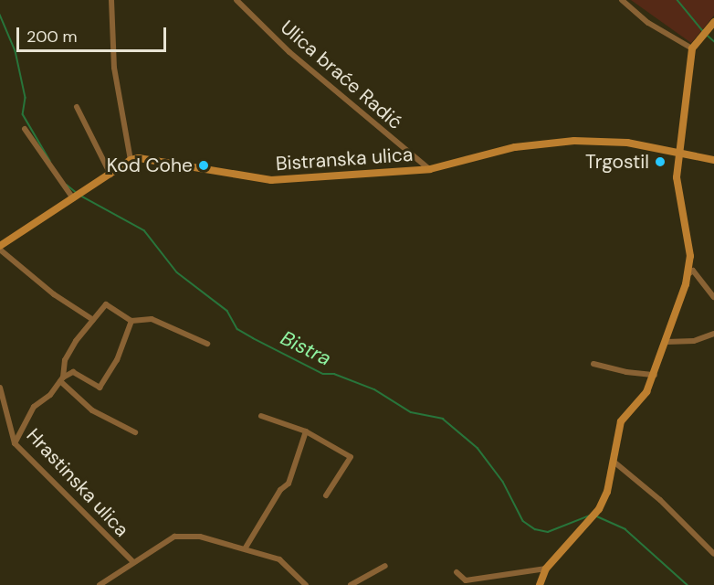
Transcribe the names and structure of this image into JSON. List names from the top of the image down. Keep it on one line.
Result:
{"streets":{"main road":["Bistranska ulica"],"street":["Ulica braće Radić","Hrastinska ulica"]},"crossings":[["Ulica braće Radić","Bistranska ulica"]],"water":["Bistra"],"places":["Trgostil","Kod Cohe"],"scale_bar":"200 m"}
